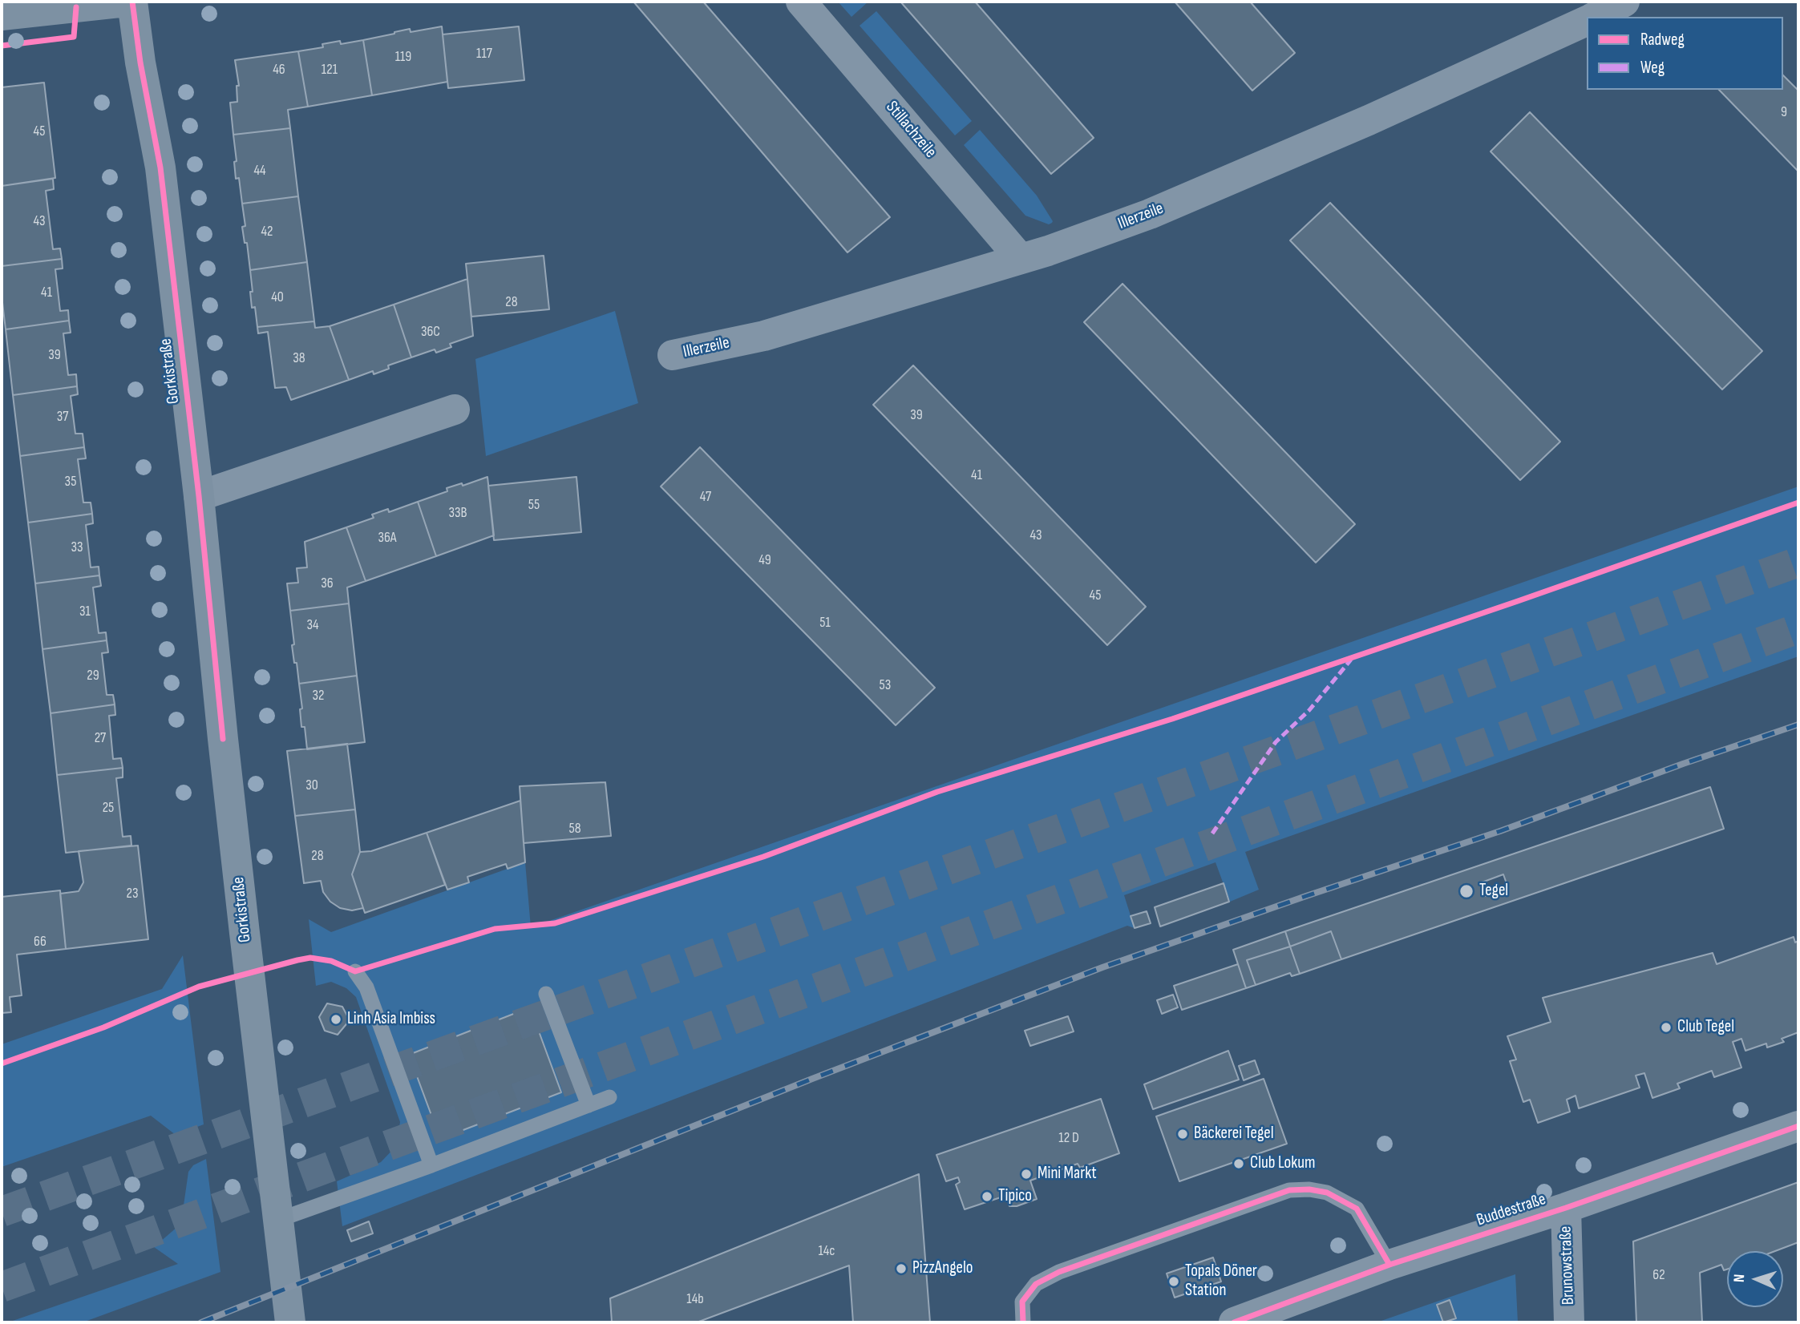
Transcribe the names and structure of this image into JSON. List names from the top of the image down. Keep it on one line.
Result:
{"streets":{"main road":["Gorkistraße"],"street":["Stillachzeile","Illerzeile","Buddestraße","Brunowstraße"]},"crossings":[["Stillachzeile","Illerzeile"],["Buddestraße","Brunowstraße"]],"places":["Tegel","Linh Asia Imbiss","Club Tegel","Bäckerei Tegel","Club Lokum","Mini Markt","Tipico","PizzAngelo","Topals Döner Station"],"house_numbers":["117","119","46","121","9","45","44","43","42","41","40","28","36C","39","38","39","37","41","35","47","55","33B","43","36A","33","49","36","45","31","51","34","29","53","32","27","30","25","58","28","23","66","12 D","14c","62","14b"],"legend":["Radweg","Weg"],"north":"left"}
